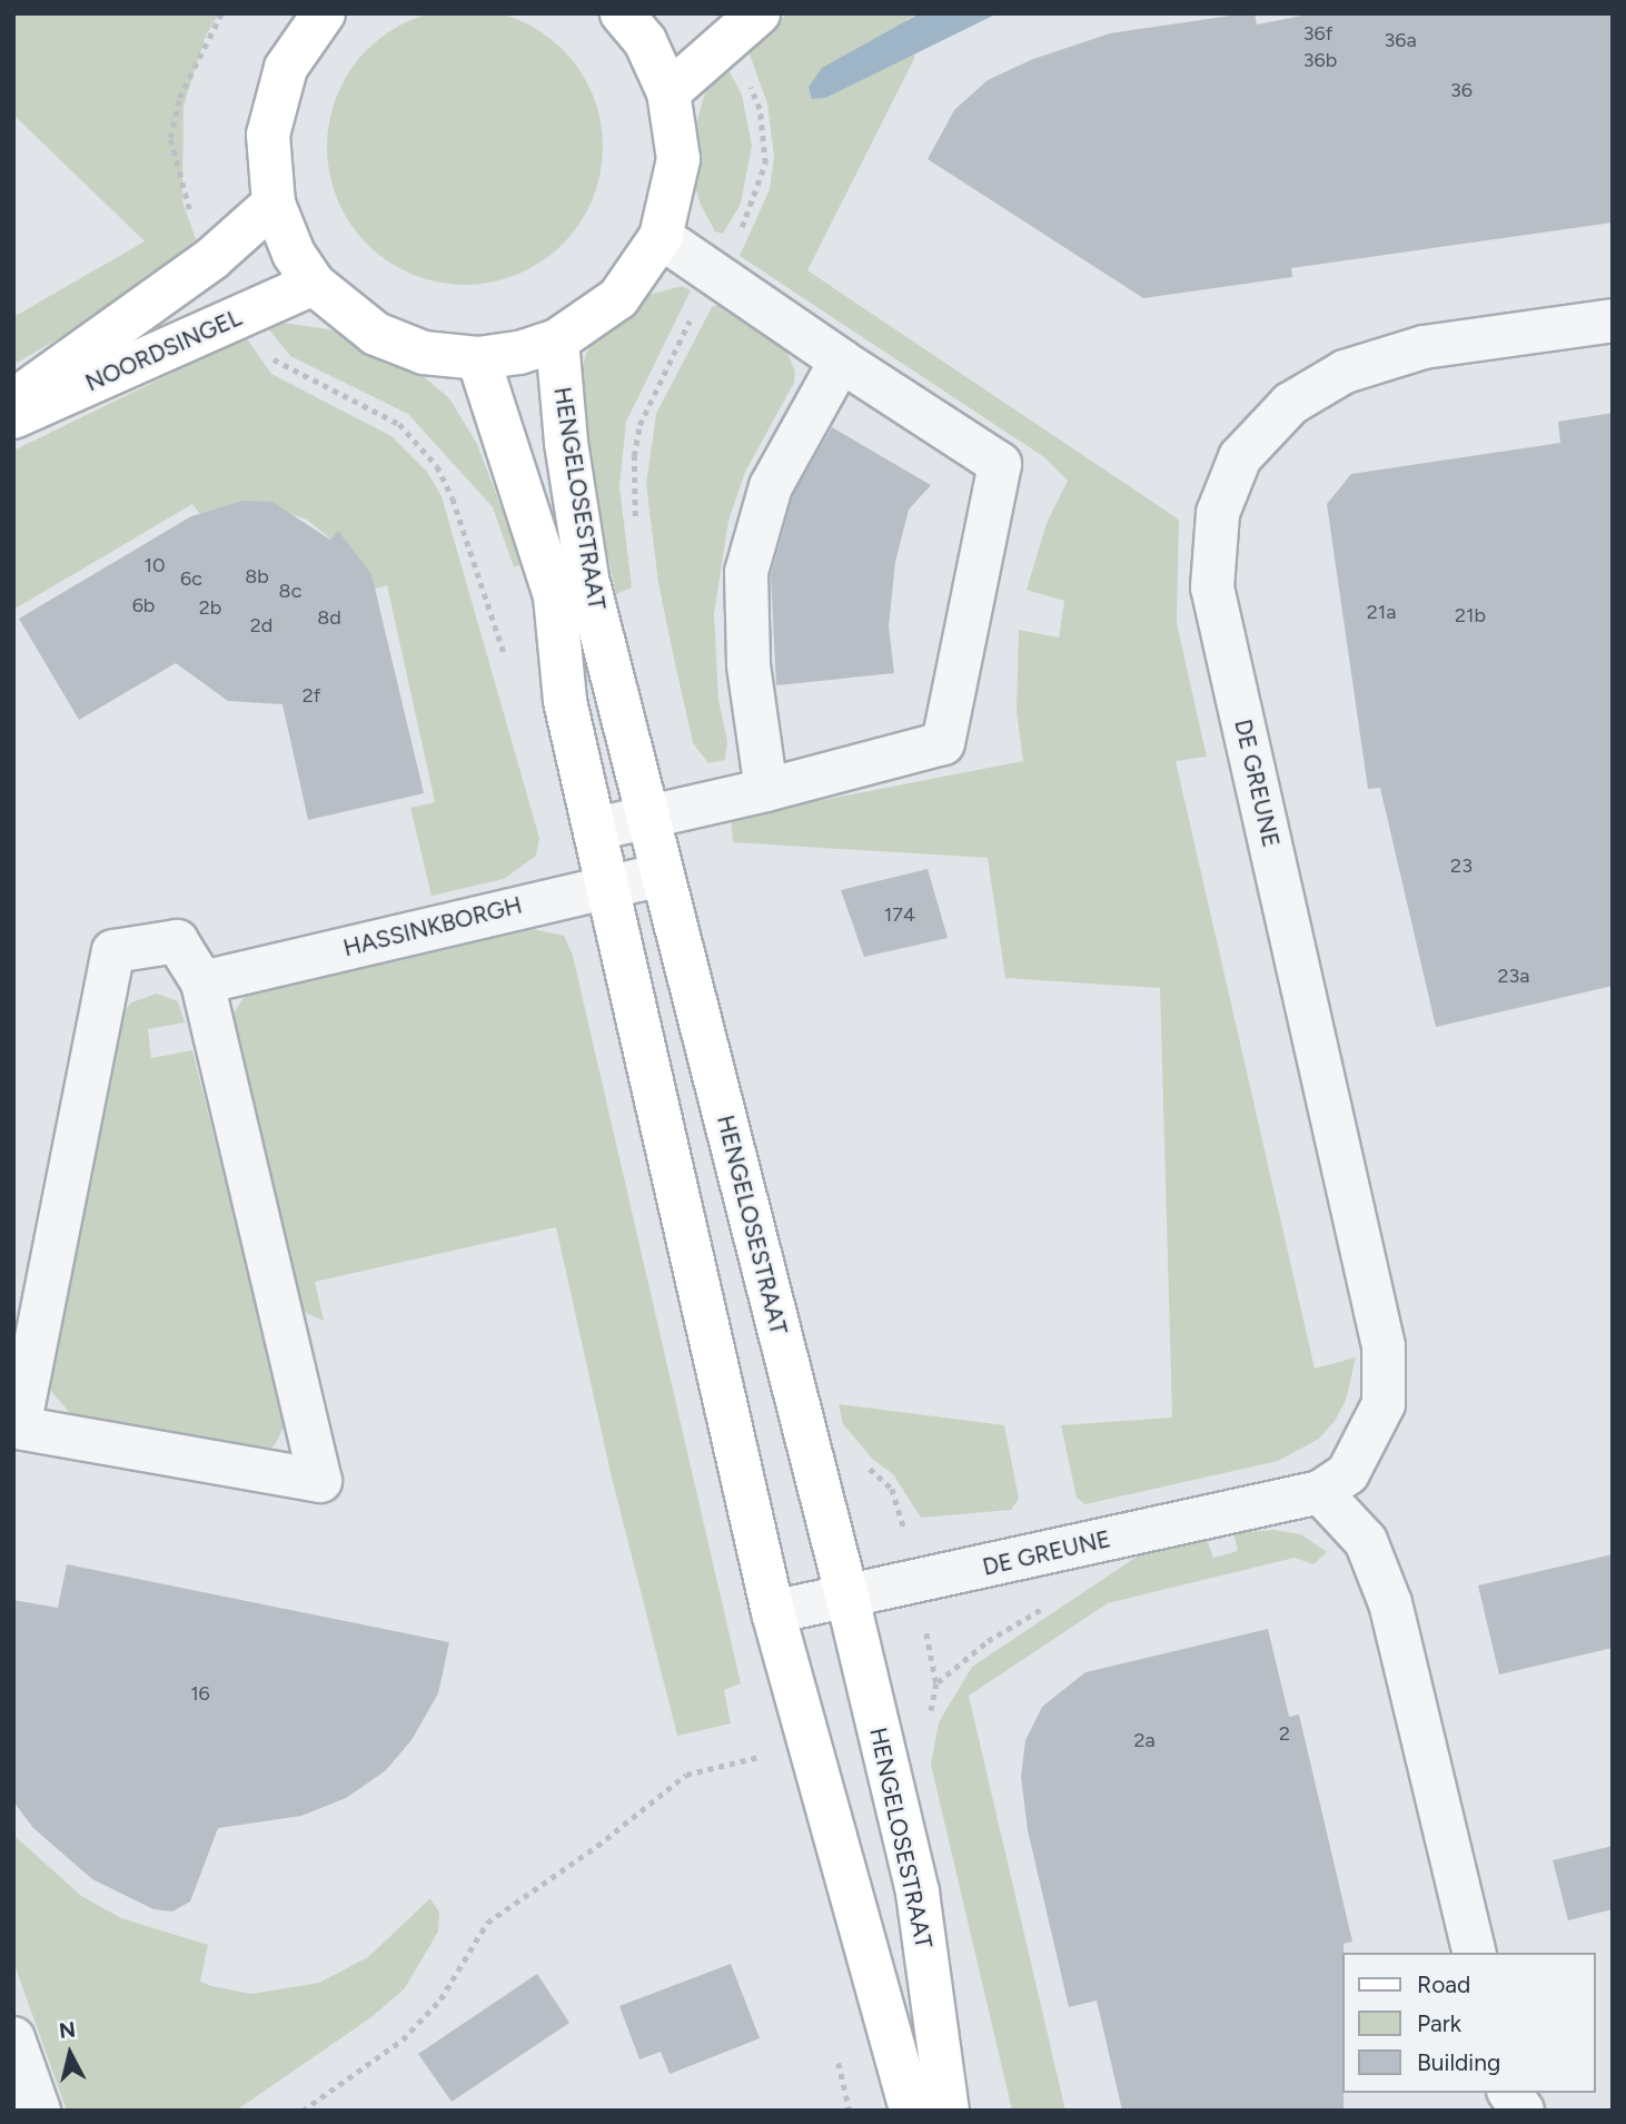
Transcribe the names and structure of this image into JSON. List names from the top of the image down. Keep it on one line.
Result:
{"streets":{"main road":["NOORDSINGEL","HENGELOSESTRAAT"],"street":["DE GREUNE","HASSINKBORGH"]},"crossings":[["HENGELOSESTRAAT","DE GREUNE"],["HENGELOSESTRAAT","HASSINKBORGH"]],"house_numbers":["36f","36a","36b","36","10","8b","6c","8c","6b","2b","21a","21b","8d","2d","2f","23","174","23a","16","2","2a"],"legend":["Road","Park","Building"],"north":"top"}
